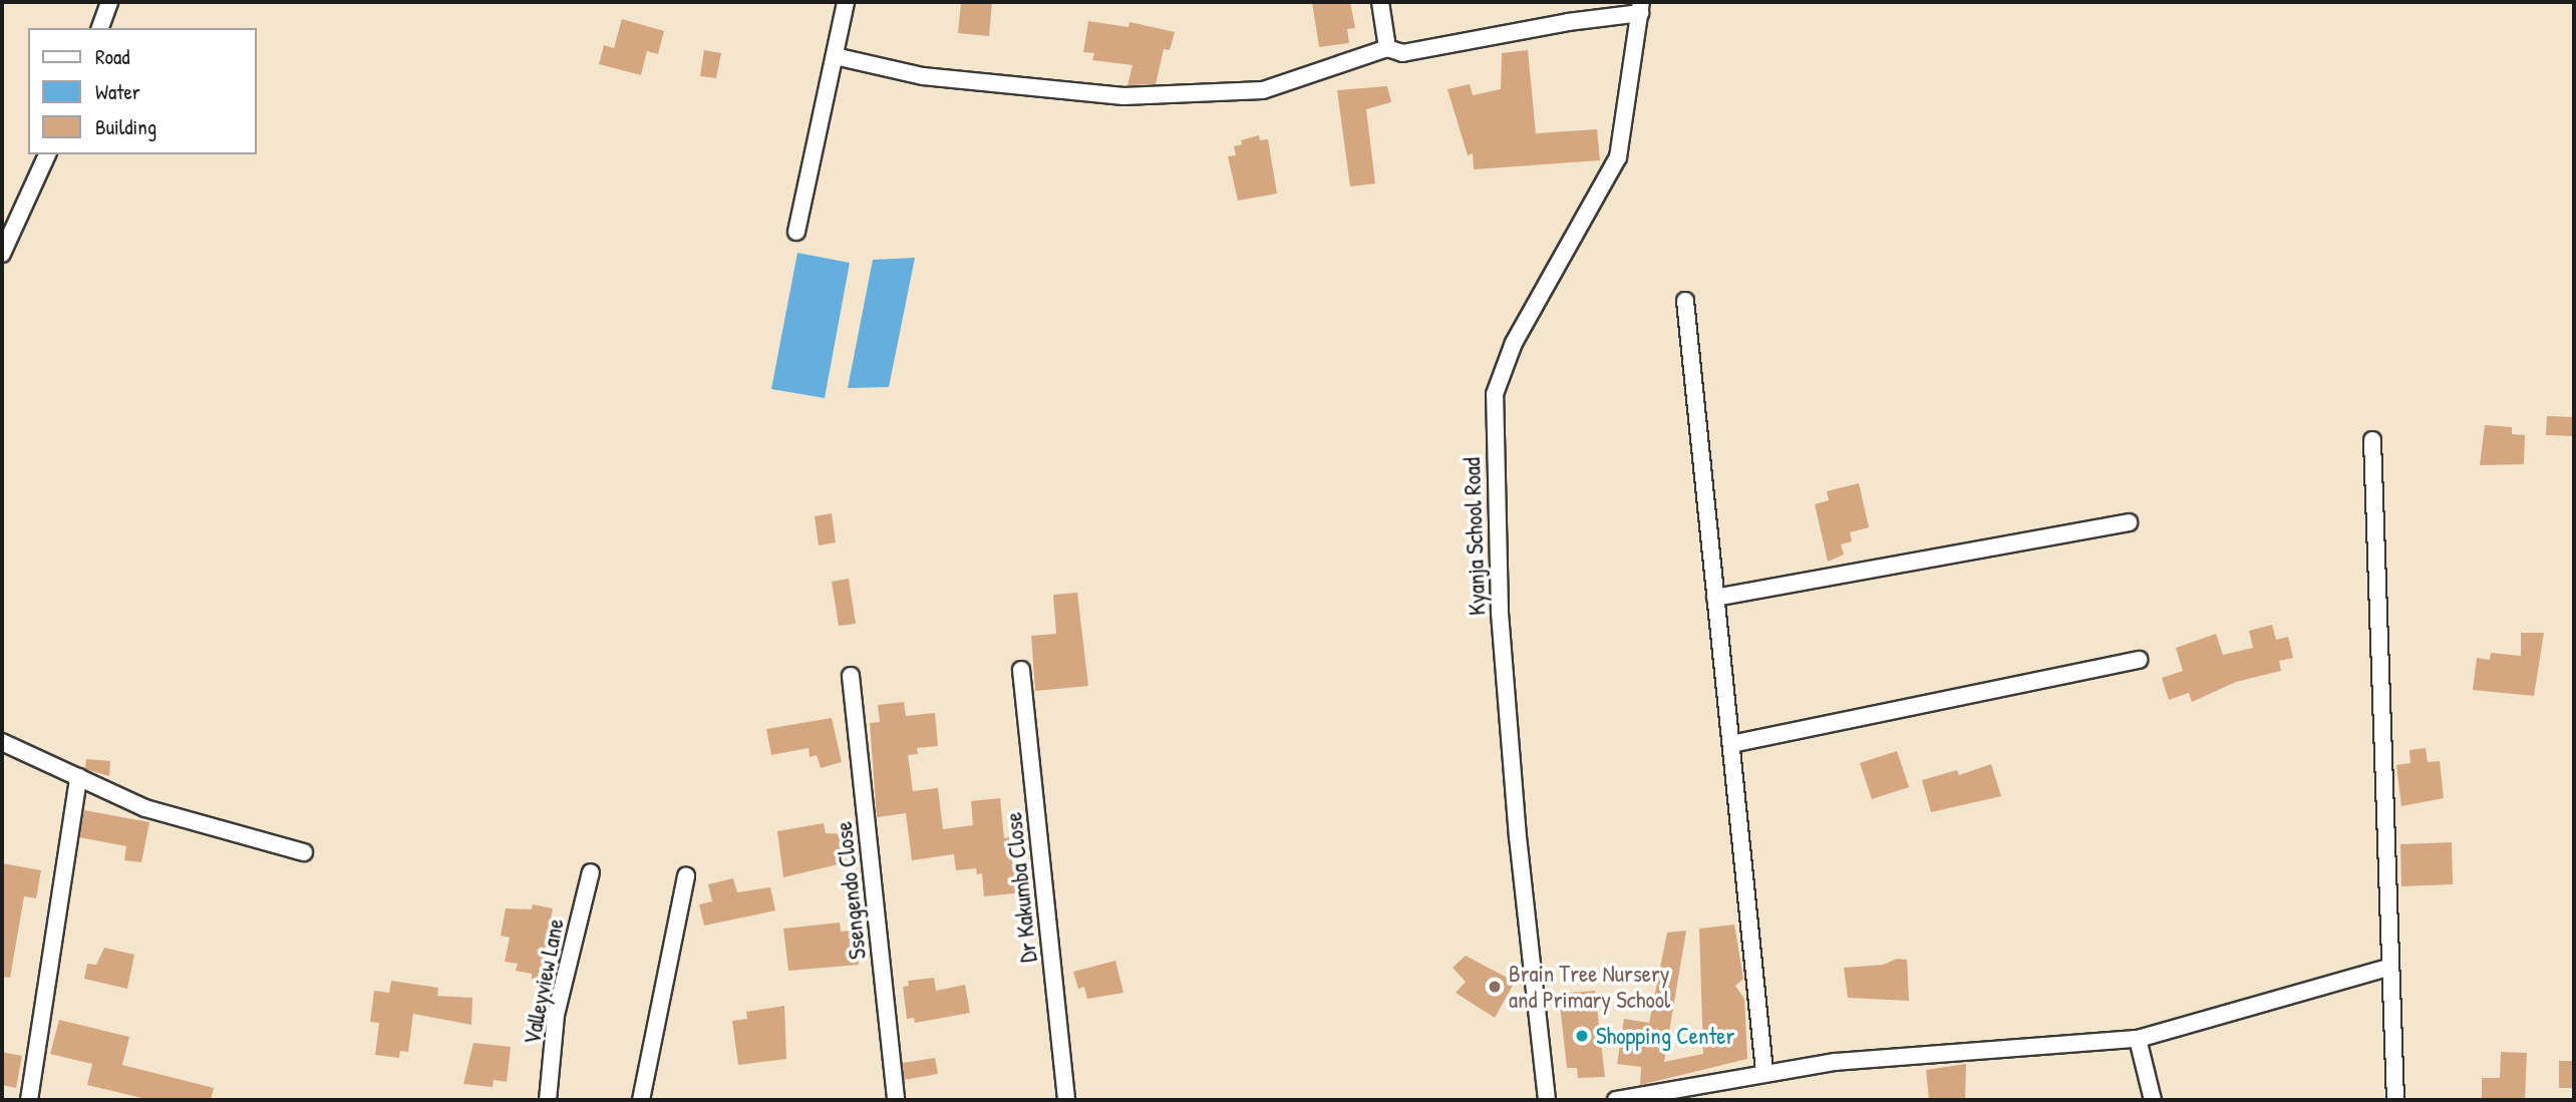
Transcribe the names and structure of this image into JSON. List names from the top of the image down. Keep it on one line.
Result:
{"streets":{"street":["Kyanja School Road","Dr Kakumba Close","Ssengendo Close","Valleyview Lane"]},"places":["Brain Tree Nursery and Primary School","Shopping Center"],"legend":["Road","Water","Building"]}
